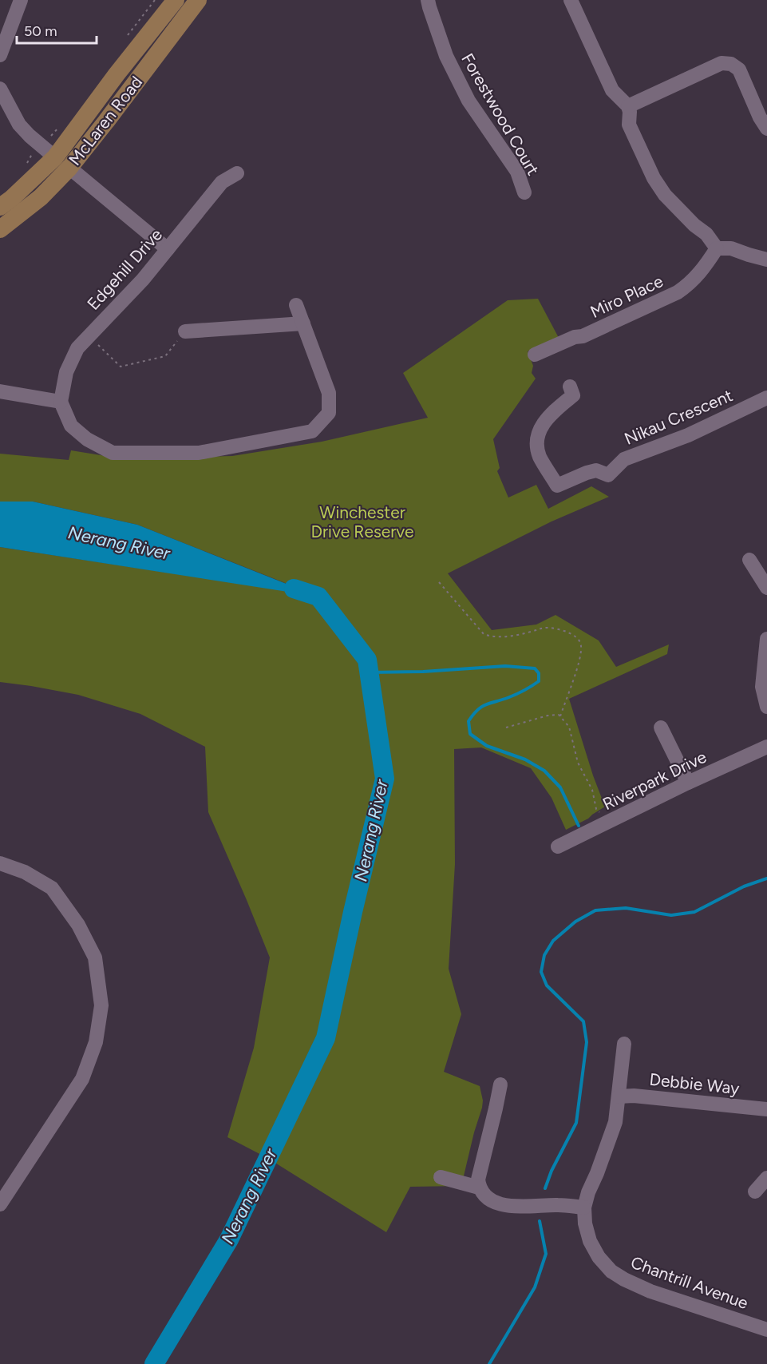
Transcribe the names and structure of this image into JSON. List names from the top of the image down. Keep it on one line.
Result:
{"streets":{"main road":["McLaren Road"],"street":["Forestwood Court","Edgehill Drive","Miro Place","Nikau Crescent","Riverpark Drive","Debbie Way","Chantrill Avenue"]},"crossings":[["Debbie Way","Chantrill Avenue"]],"water":["Nerang River"],"parks":["Winchester Drive Reserve"],"scale_bar":"50 m"}
